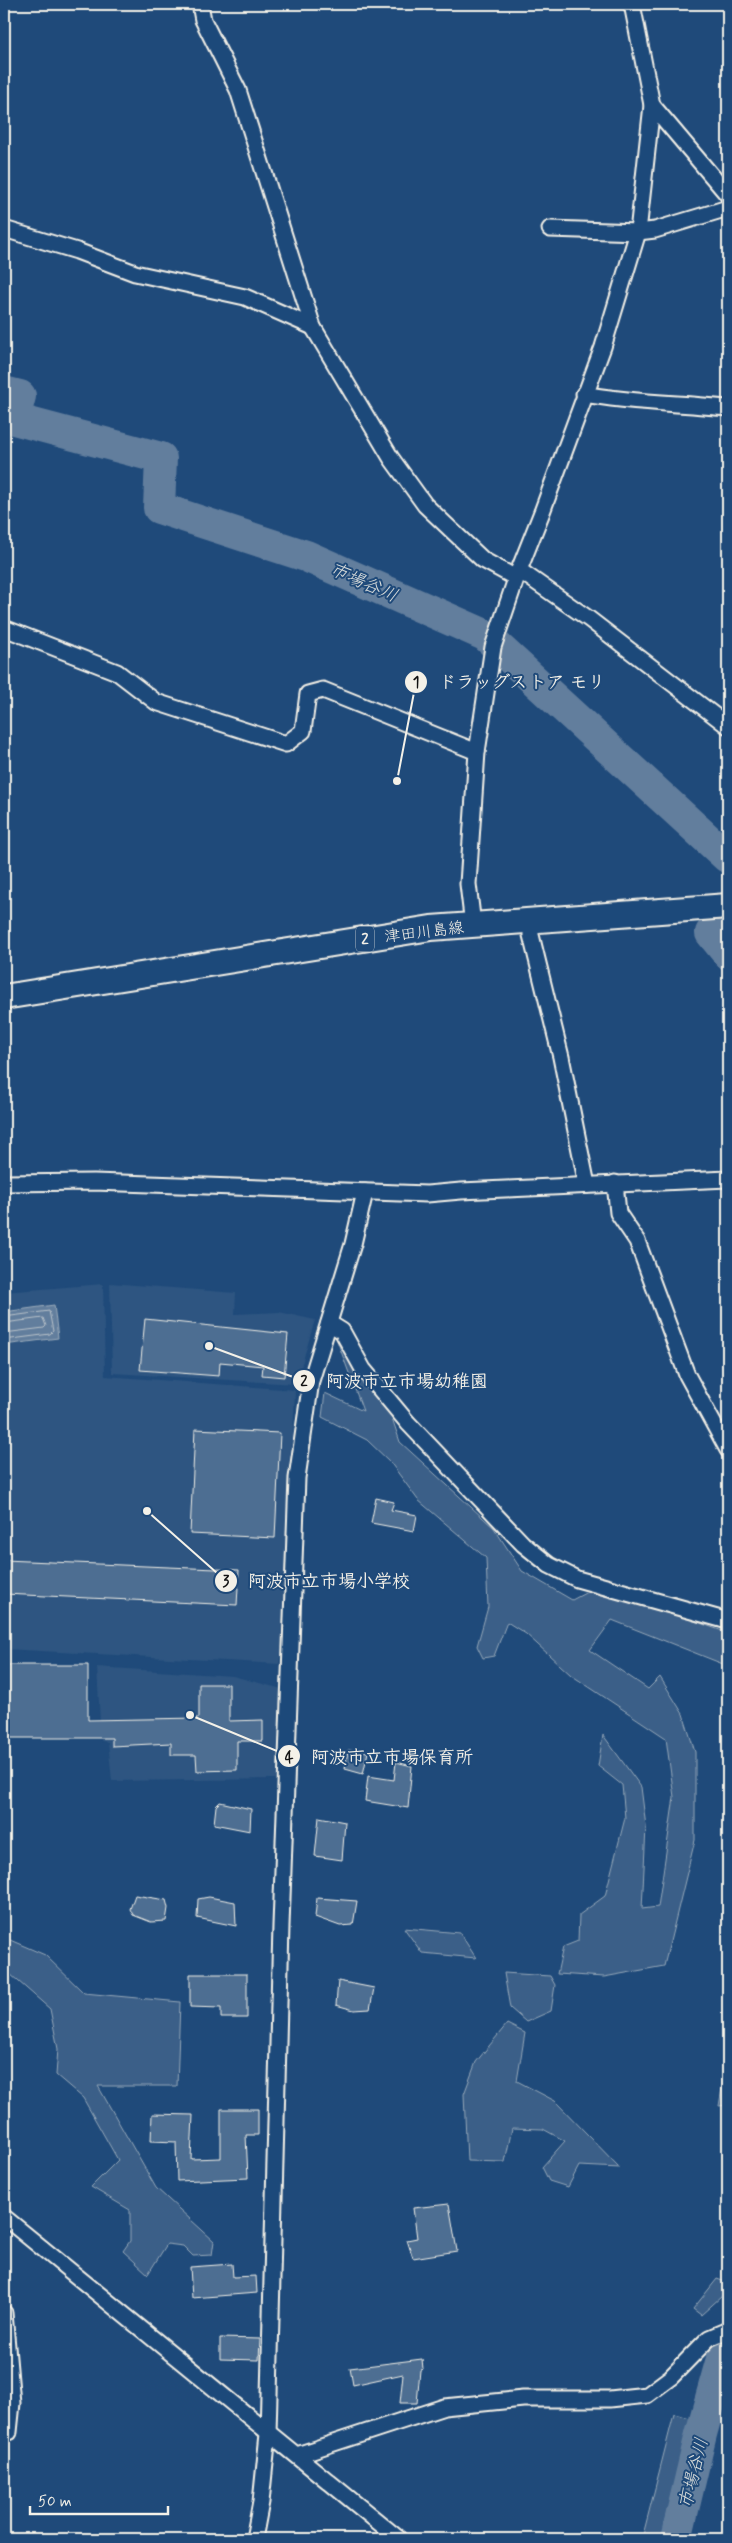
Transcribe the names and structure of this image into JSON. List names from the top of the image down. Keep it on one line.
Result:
{"streets":{"main road":["津田川島線","2"]},"water":["市場谷川"],"places":["ドラッグストア モリ","阿波市立市場幼稚園","阿波市立市場小学校","阿波市立市場保育所"],"scale_bar":"50 m"}
